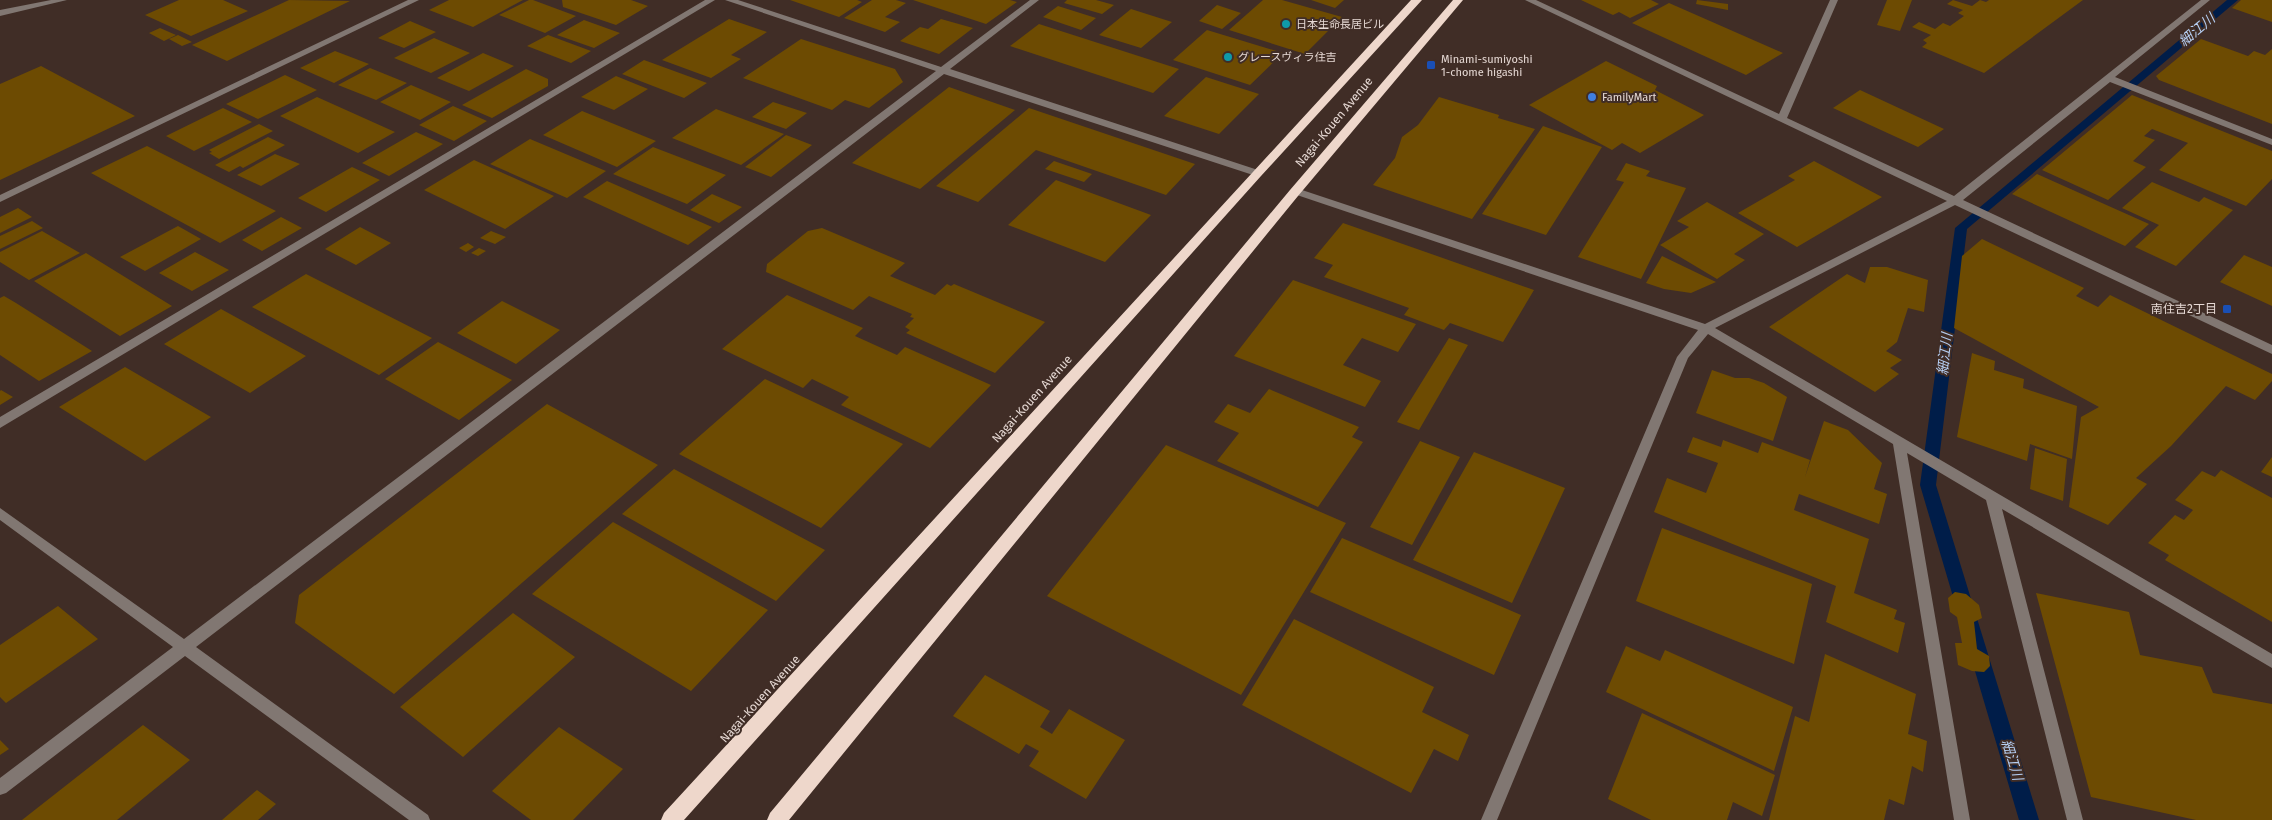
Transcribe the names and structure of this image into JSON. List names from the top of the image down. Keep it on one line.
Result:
{"streets":{"highway":["Nagai-Kouen Avenue"]},"water":["細江川"],"places":{"other":["日本生命長居ビル","グレースヴィラ住吉","FamilyMart"],"transit":["Minami-sumiyoshi 1-chome higashi","南住吉2丁目"]}}
